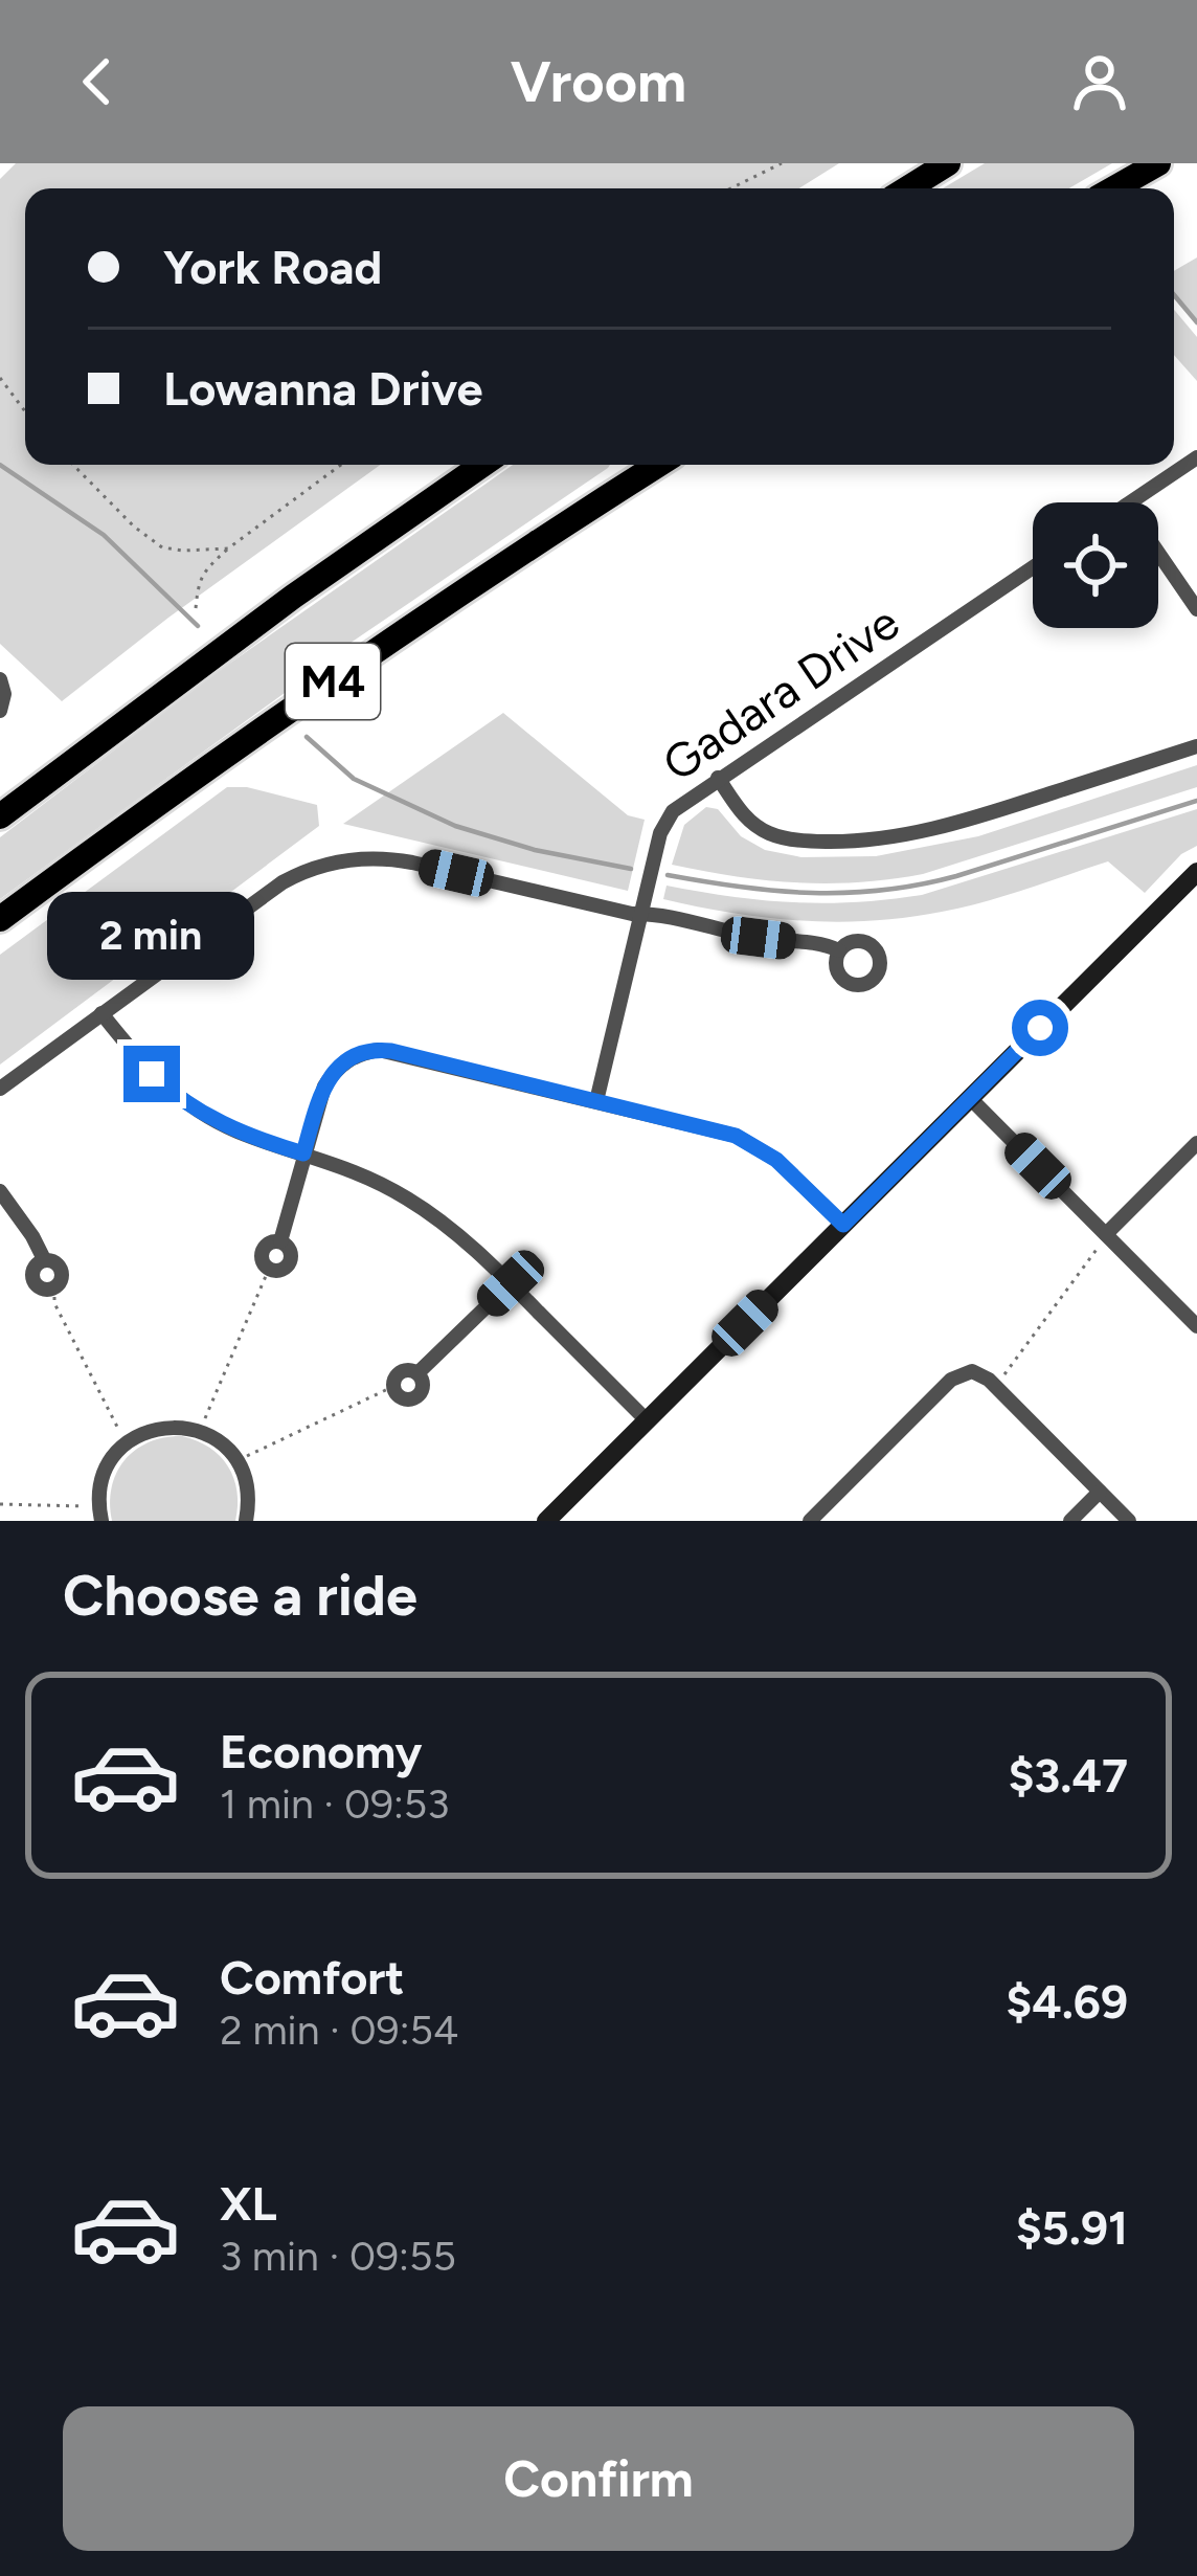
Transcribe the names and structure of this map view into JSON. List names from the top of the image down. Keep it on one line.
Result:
{"streets":{"highway":["M4"],"street":["Gadara Drive"]},"page":{"header":"Vroom","banner":["York Road","Lowanna Drive"],"bubble":"2 min","heading":"Choose a ride","list":[{"name":"Economy","note":"1 min · 09:53","value":"$3.47"},{"name":"Comfort","note":"2 min · 09:54","value":"$4.69"},{"name":"XL","note":"3 min · 09:55","value":"$5.91"}],"buttons":"Confirm"}}
